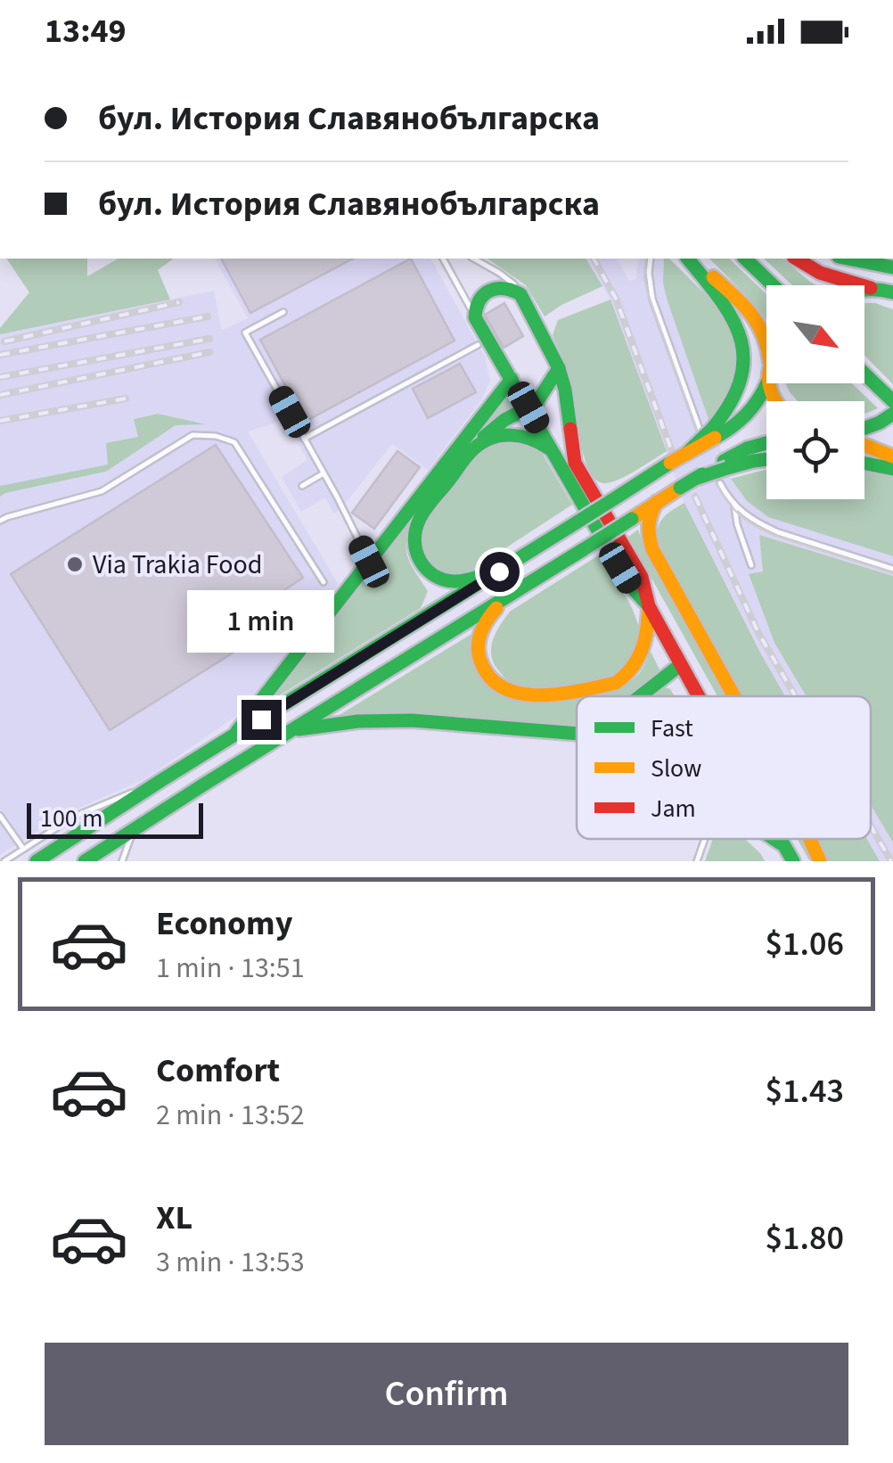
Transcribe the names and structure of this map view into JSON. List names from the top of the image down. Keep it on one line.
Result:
{"places":["Via Trakia Food"],"legend":["Fast","Slow","Jam"],"scale_bar":"100 m","north":"bottom right","page":{"status":"13:49","banner":["бул. История Славянобългарска","бул. История Славянобългарска"],"bubble":"1 min","scale":"100 m","list":[{"name":"Economy","note":"1 min · 13:51","value":"$1.06"},{"name":"Comfort","note":"2 min · 13:52","value":"$1.43"},{"name":"XL","note":"3 min · 13:53","value":"$1.80"}],"buttons":"Confirm"}}
